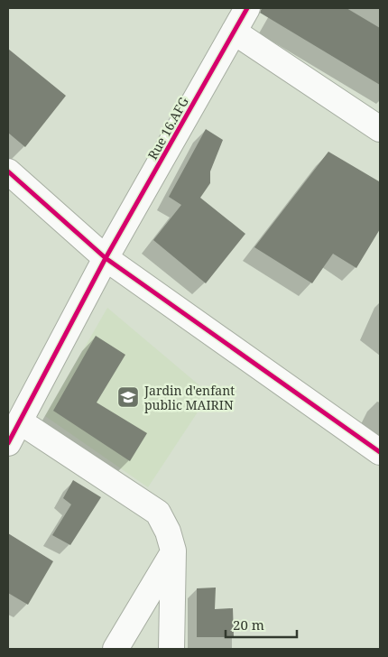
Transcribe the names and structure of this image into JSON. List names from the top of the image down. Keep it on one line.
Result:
{"streets":{"street":["Rue 16.AFG"]},"places":{"school or university":["Jardin d'enfant public MAIRIN"]},"scale_bar":"20 m"}
